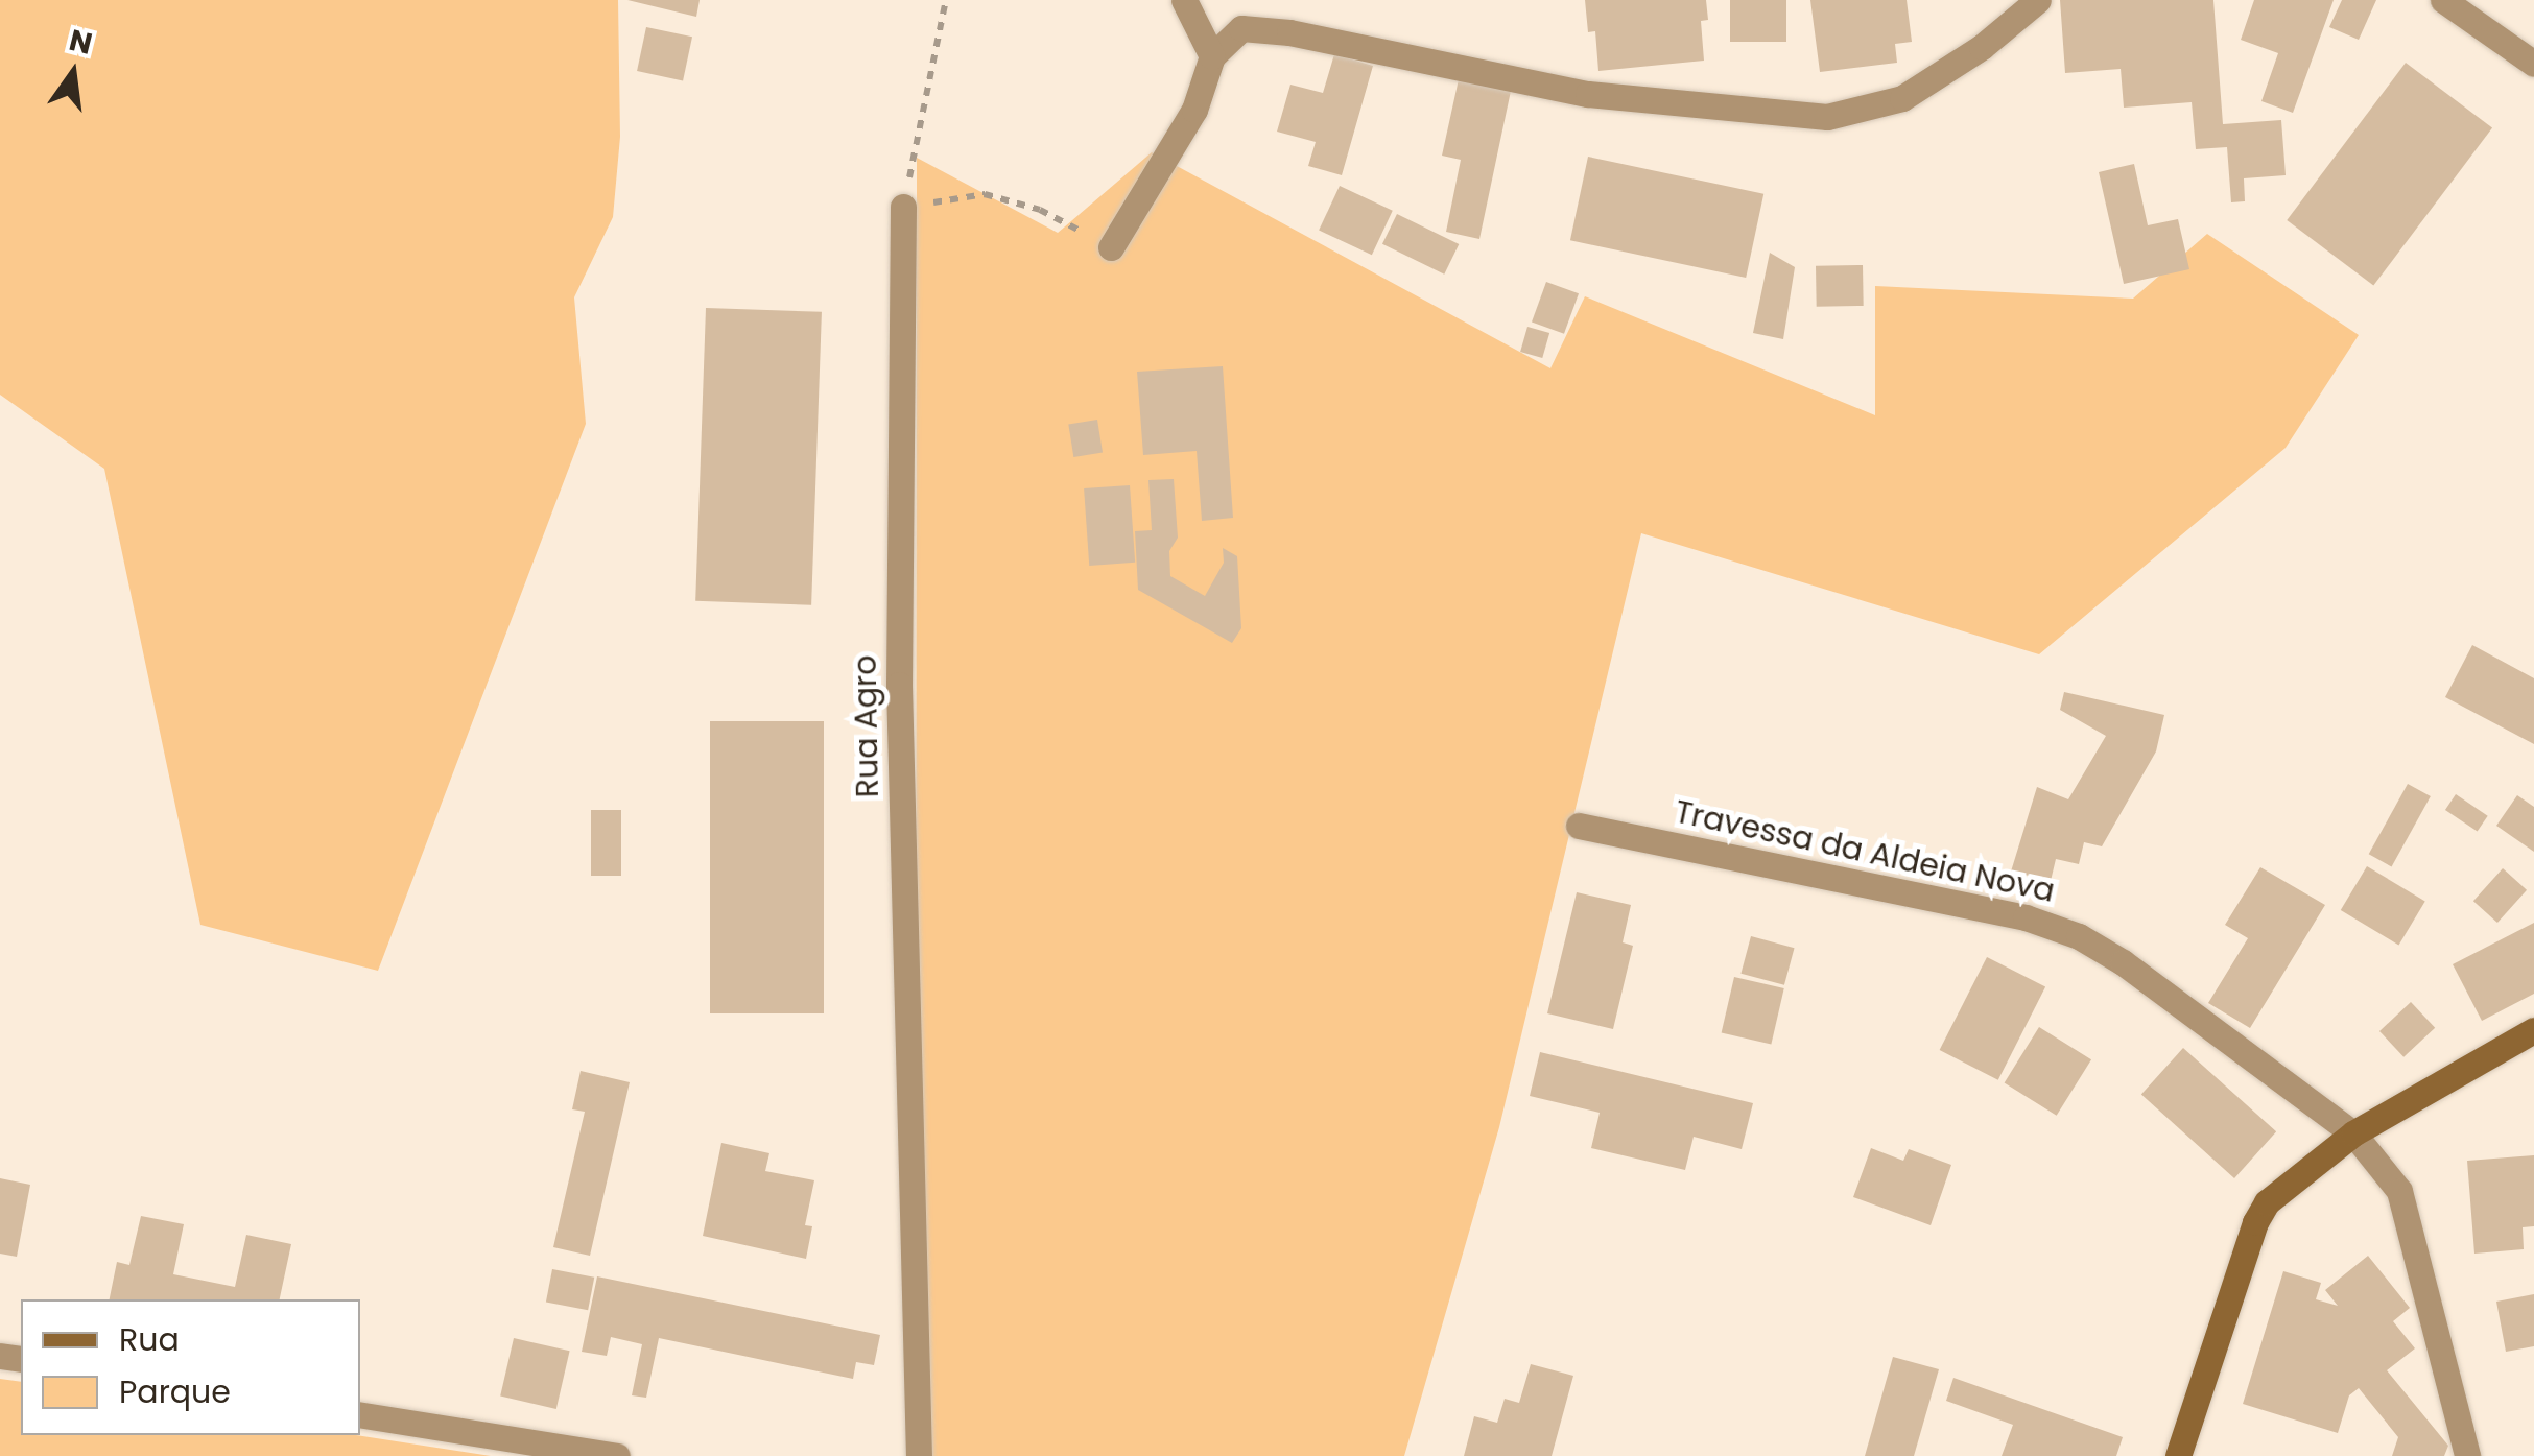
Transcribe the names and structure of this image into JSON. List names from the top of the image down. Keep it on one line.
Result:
{"streets":{"street":["Rua Agro","Travessa da Aldeia Nova"]},"legend":["Rua","Parque"],"north":"top"}
